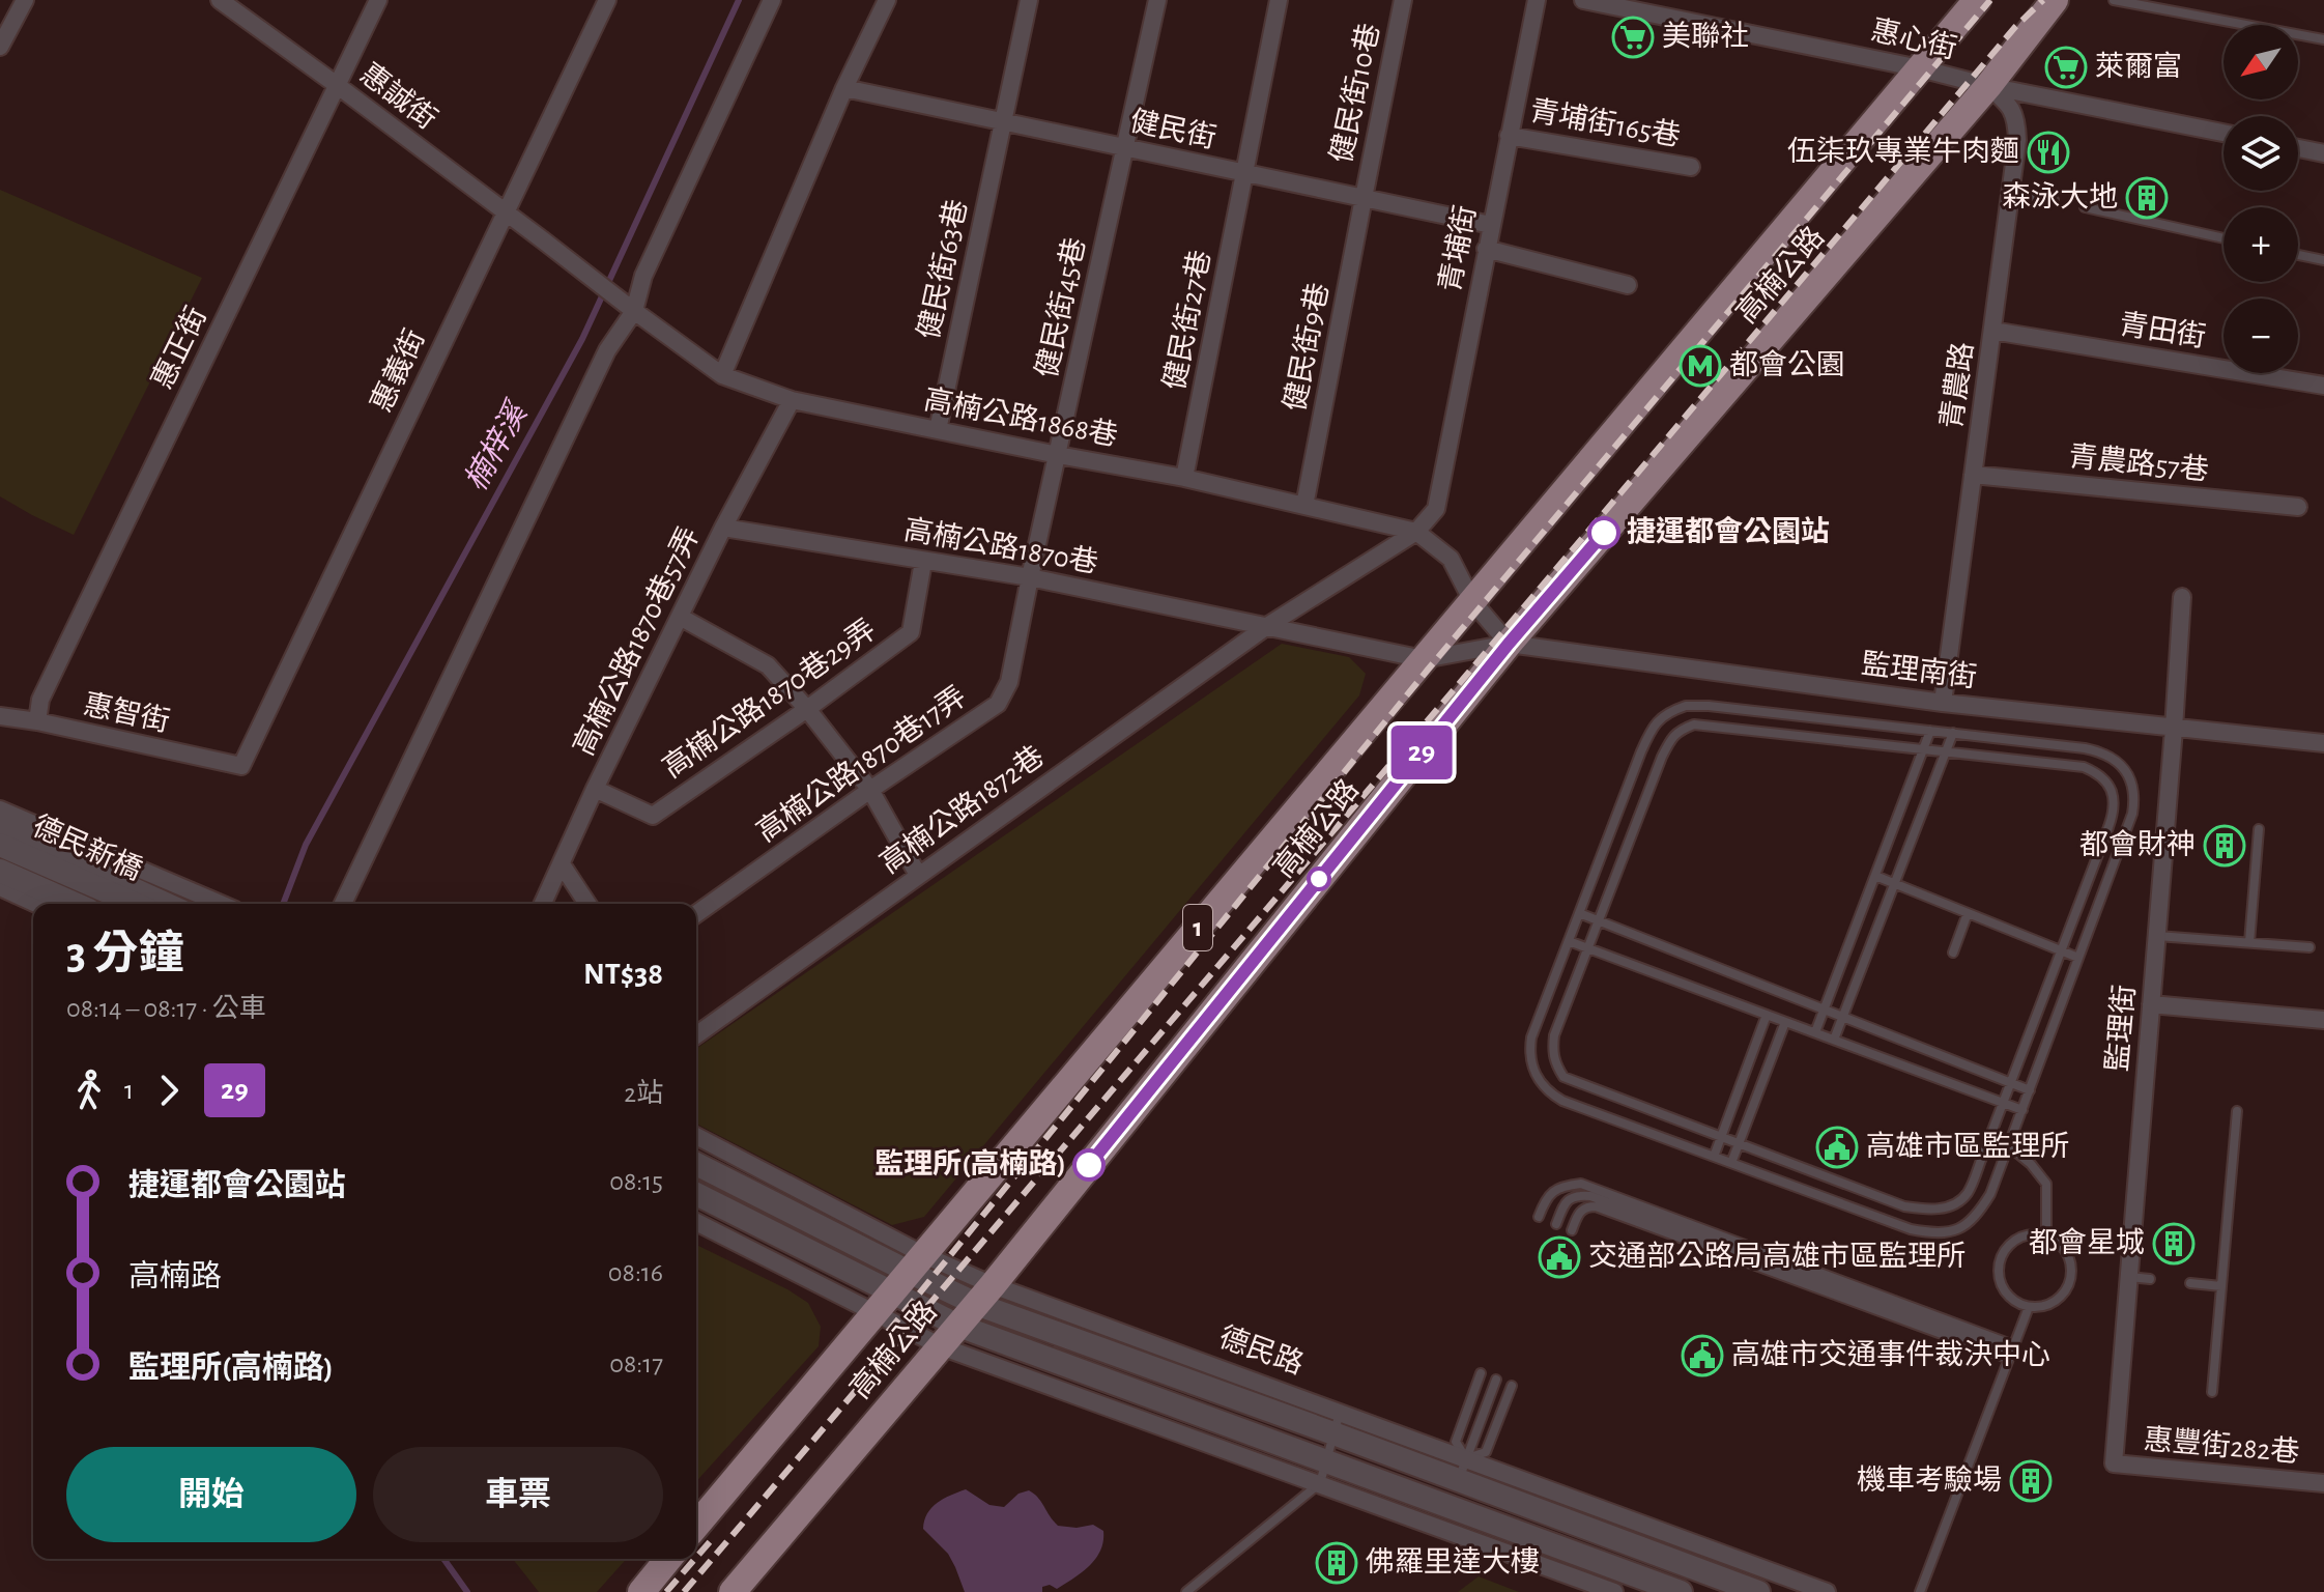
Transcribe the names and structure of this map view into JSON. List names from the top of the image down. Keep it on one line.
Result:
{"streets":{"main road":["高楠公路","1"],"street":["惠心街","健民街10巷","惠誠街","青埔街165巷","健民街","青埔街","健民街63巷","健民街45巷","健民街27巷","青田街","健民街9巷","惠正街","惠義街","青農路","高楠公路1868巷","青農路57巷","高楠公路1870巷","高楠公路1870巷57弄","監理南街","高楠公路1870巷29弄","惠智街","高楠公路1870巷17弄","高楠公路1872巷","德民新橋","監理街","德民路","惠豐街282巷"]},"crossings":[["惠心街","高楠公路"],["惠心街","青農路"],["健民街10巷","健民街"],["健民街10巷","健民街9巷"],["惠誠街","惠正街"],["惠誠街","惠義街"],["惠誠街","高楠公路1868巷"],["青埔街165巷","青埔街"],["健民街","青埔街"],["健民街","健民街63巷"],["健民街","健民街45巷"],["健民街","健民街27巷"],["健民街","健民街9巷"],["青埔街","高楠公路1872巷"],["健民街63巷","高楠公路1868巷"],["高楠公路","青農路"],["高楠公路","高楠公路1870巷"],["高楠公路","監理南街"],["高楠公路","德民路"],["健民街45巷","高楠公路1868巷"],["健民街45巷","高楠公路1870巷"],["健民街45巷","高楠公路1870巷17弄"],["健民街27巷","高楠公路1868巷"],["青田街","青農路"],["健民街9巷","高楠公路1868巷"],["惠正街","惠智街"],["惠義街","惠智街"],["青農路","青農路57巷"],["青農路","監理南街"],["高楠公路1868巷","高楠公路1870巷57弄"],["高楠公路1868巷","高楠公路1872巷"],["高楠公路1870巷","高楠公路1870巷57弄"],["高楠公路1870巷","監理南街"],["高楠公路1870巷","高楠公路1870巷29弄"],["高楠公路1870巷","高楠公路1870巷17弄"],["高楠公路1870巷","高楠公路1872巷"],["高楠公路1870巷57弄","高楠公路1870巷29弄"],["監理南街","監理街"],["監理街","惠豐街282巷"]],"water":["楠梓溪"],"places":{"supermarket":["美聯社","萊爾富"],"restaurant":["伍柒玖專業牛肉麵"],"building":["森泳大地","都會財神","都會星城","機車考驗場","佛羅里達大樓"],"metro station":["都會公園"],"other":["捷運都會公園站","監理所(高楠路)"],"public building":["高雄市區監理所","交通部公路局高雄市區監理所","高雄市交通事件裁決中心"]},"lines":["bus line 29"],"north":"bottom left","page":{"on_map":"29","map_buttons":["+","−"],"heading":["3 分鐘","08:14 – 08:17 · 公車","NT$38"],"legs":["1","29","2站"],"list":[{"name":"捷運都會公園站","value":"08:15"},{"name":"高楠路","value":"08:16"},{"name":"監理所(高楠路)","value":"08:17"}],"buttons":["開始","車票"]}}
